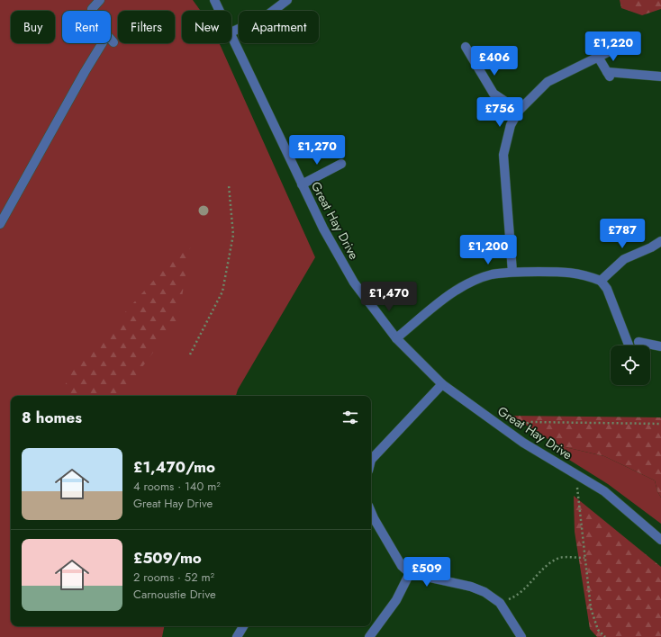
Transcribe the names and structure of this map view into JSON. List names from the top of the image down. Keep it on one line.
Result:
{"streets":{"street":["Great Hay Drive"]},"page":{"chip":["Buy","Rent","Filters","New","Apartment"],"price":["£1,220","£406","£756","£1,270","£787","£1,200","£1,470","£509"],"heading":"8 homes","list":[{"name":"£1,470/mo","note":"4 rooms · 140 m² · Great Hay Drive"},{"name":"£509/mo","note":"2 rooms · 52 m² · Carnoustie Drive"}]}}
